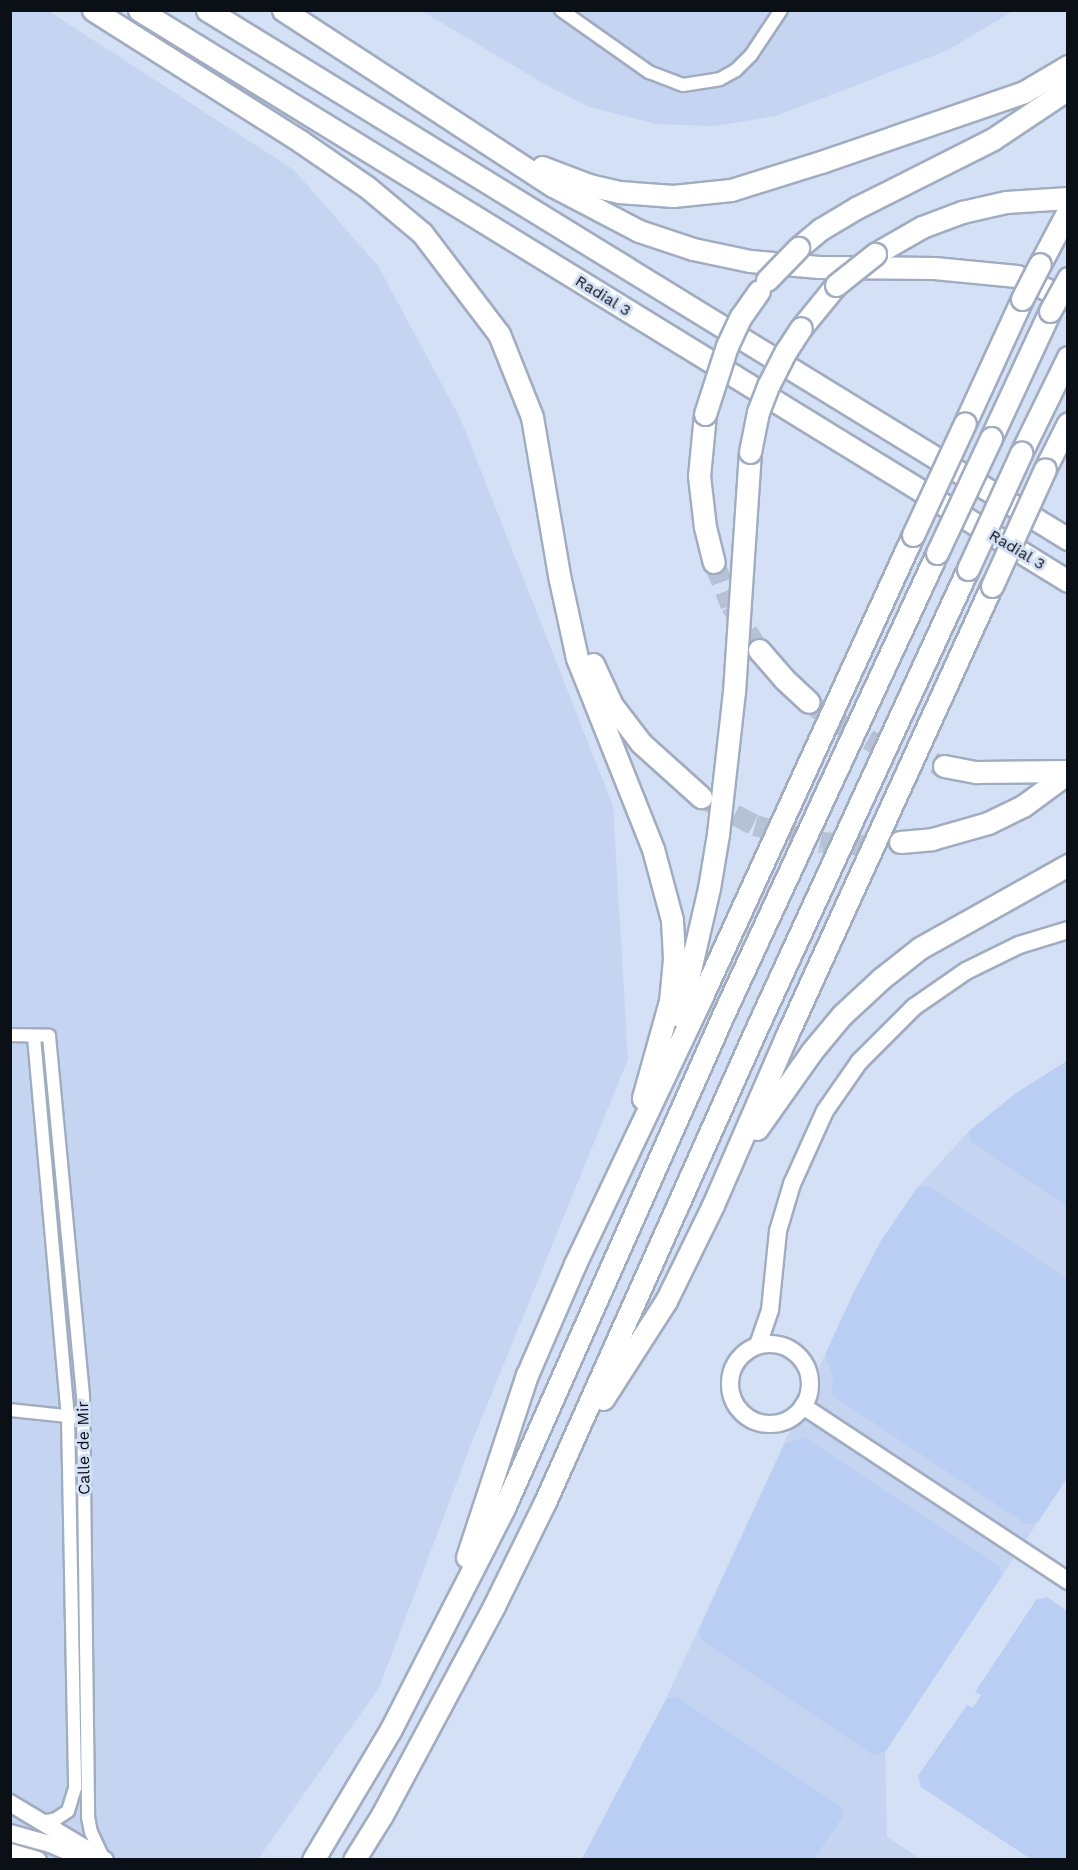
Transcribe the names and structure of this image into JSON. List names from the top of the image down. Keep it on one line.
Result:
{"streets":{"highway":["Radial 3"],"street":["Calle de Mir"]}}
